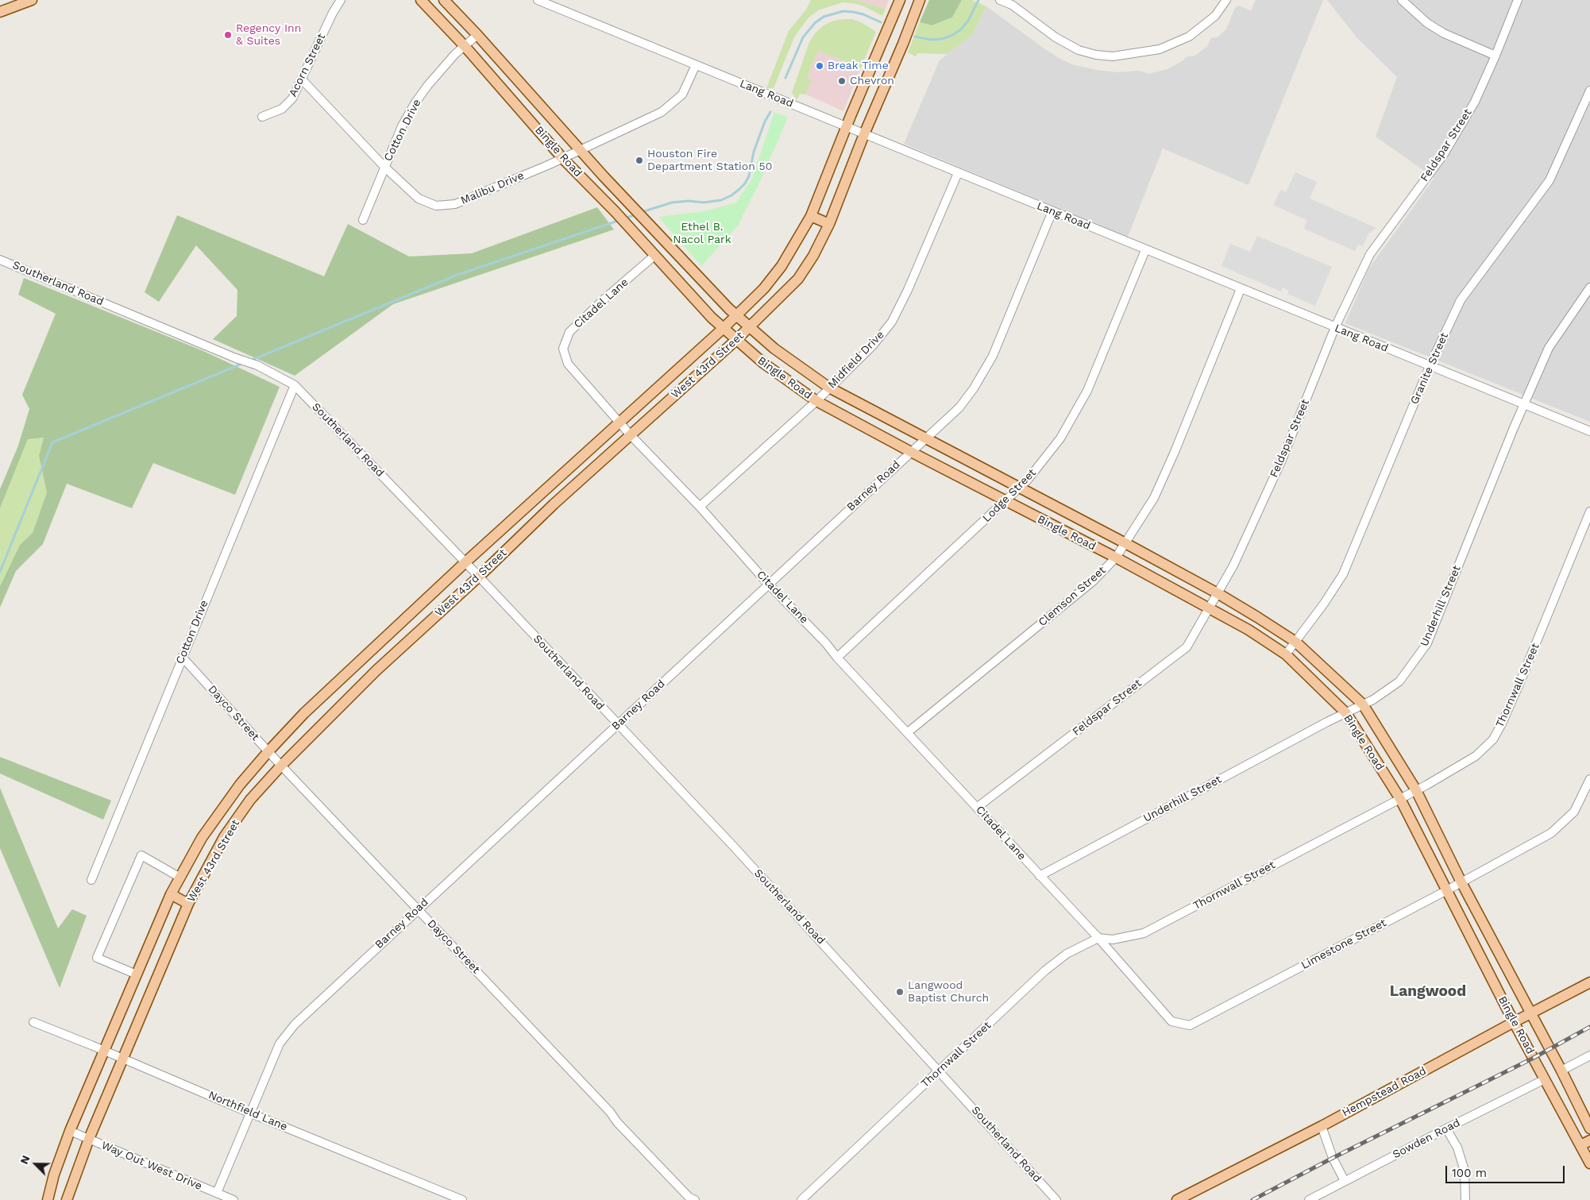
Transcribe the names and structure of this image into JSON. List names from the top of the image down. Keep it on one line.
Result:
{"streets":{"main road":["Bingle Road","West 43rd Street","Hempstead Road"],"street":["Acorn Street","Lang Road","Cotton Drive","Feldspar Street","Malibu Drive","Southerland Road","Citadel Lane","Midfield Drive","Granite Street","Barney Road","Lodge Street","Clemson Street","Underhill Street","Thornwall Street","Dayco Street","Limestone Street","Northfield Lane","Sowden Road","Way Out West Drive"]},"crossings":[["Acorn Street","Malibu Drive"],["Lang Road","Feldspar Street"],["Lang Road","Malibu Drive"],["Lang Road","Midfield Drive"],["Lang Road","West 43rd Street"],["Lang Road","Granite Street"],["Lang Road","Barney Road"],["Lang Road","Lodge Street"],["Lang Road","Clemson Street"],["Lang Road","Underhill Street"],["Cotton Drive","Bingle Road"],["Cotton Drive","Malibu Drive"],["Cotton Drive","Southerland Road"],["Cotton Drive","Dayco Street"],["Feldspar Street","Bingle Road"],["Feldspar Street","Citadel Lane"],["Bingle Road","Malibu Drive"],["Bingle Road","Citadel Lane"],["Bingle Road","Midfield Drive"],["Bingle Road","West 43rd Street"],["Bingle Road","Granite Street"],["Bingle Road","Barney Road"],["Bingle Road","Lodge Street"],["Bingle Road","Clemson Street"],["Bingle Road","Underhill Street"],["Bingle Road","Thornwall Street"],["Bingle Road","Limestone Street"],["Bingle Road","Hempstead Road"],["Bingle Road","Sowden Road"],["Southerland Road","West 43rd Street"],["Southerland Road","Barney Road"],["Southerland Road","Thornwall Street"],["Citadel Lane","Midfield Drive"],["Citadel Lane","West 43rd Street"],["Citadel Lane","Barney Road"],["Citadel Lane","Lodge Street"],["Citadel Lane","Clemson Street"],["Citadel Lane","Underhill Street"],["Citadel Lane","Thornwall Street"],["Citadel Lane","Limestone Street"],["West 43rd Street","Dayco Street"],["West 43rd Street","Northfield Lane"],["West 43rd Street","Way Out West Drive"],["Barney Road","Dayco Street"],["Barney Road","Northfield Lane"],["Barney Road","Way Out West Drive"],["Thornwall Street","Limestone Street"]],"districts":["Langwood"],"parks":["Ethel B. Nacol Park"],"places":["Regency Inn & Suites","Break Time","Chevron","Houston Fire Department Station 50","Langwood Baptist Church"],"scale_bar":"100 m","north":"top left"}
